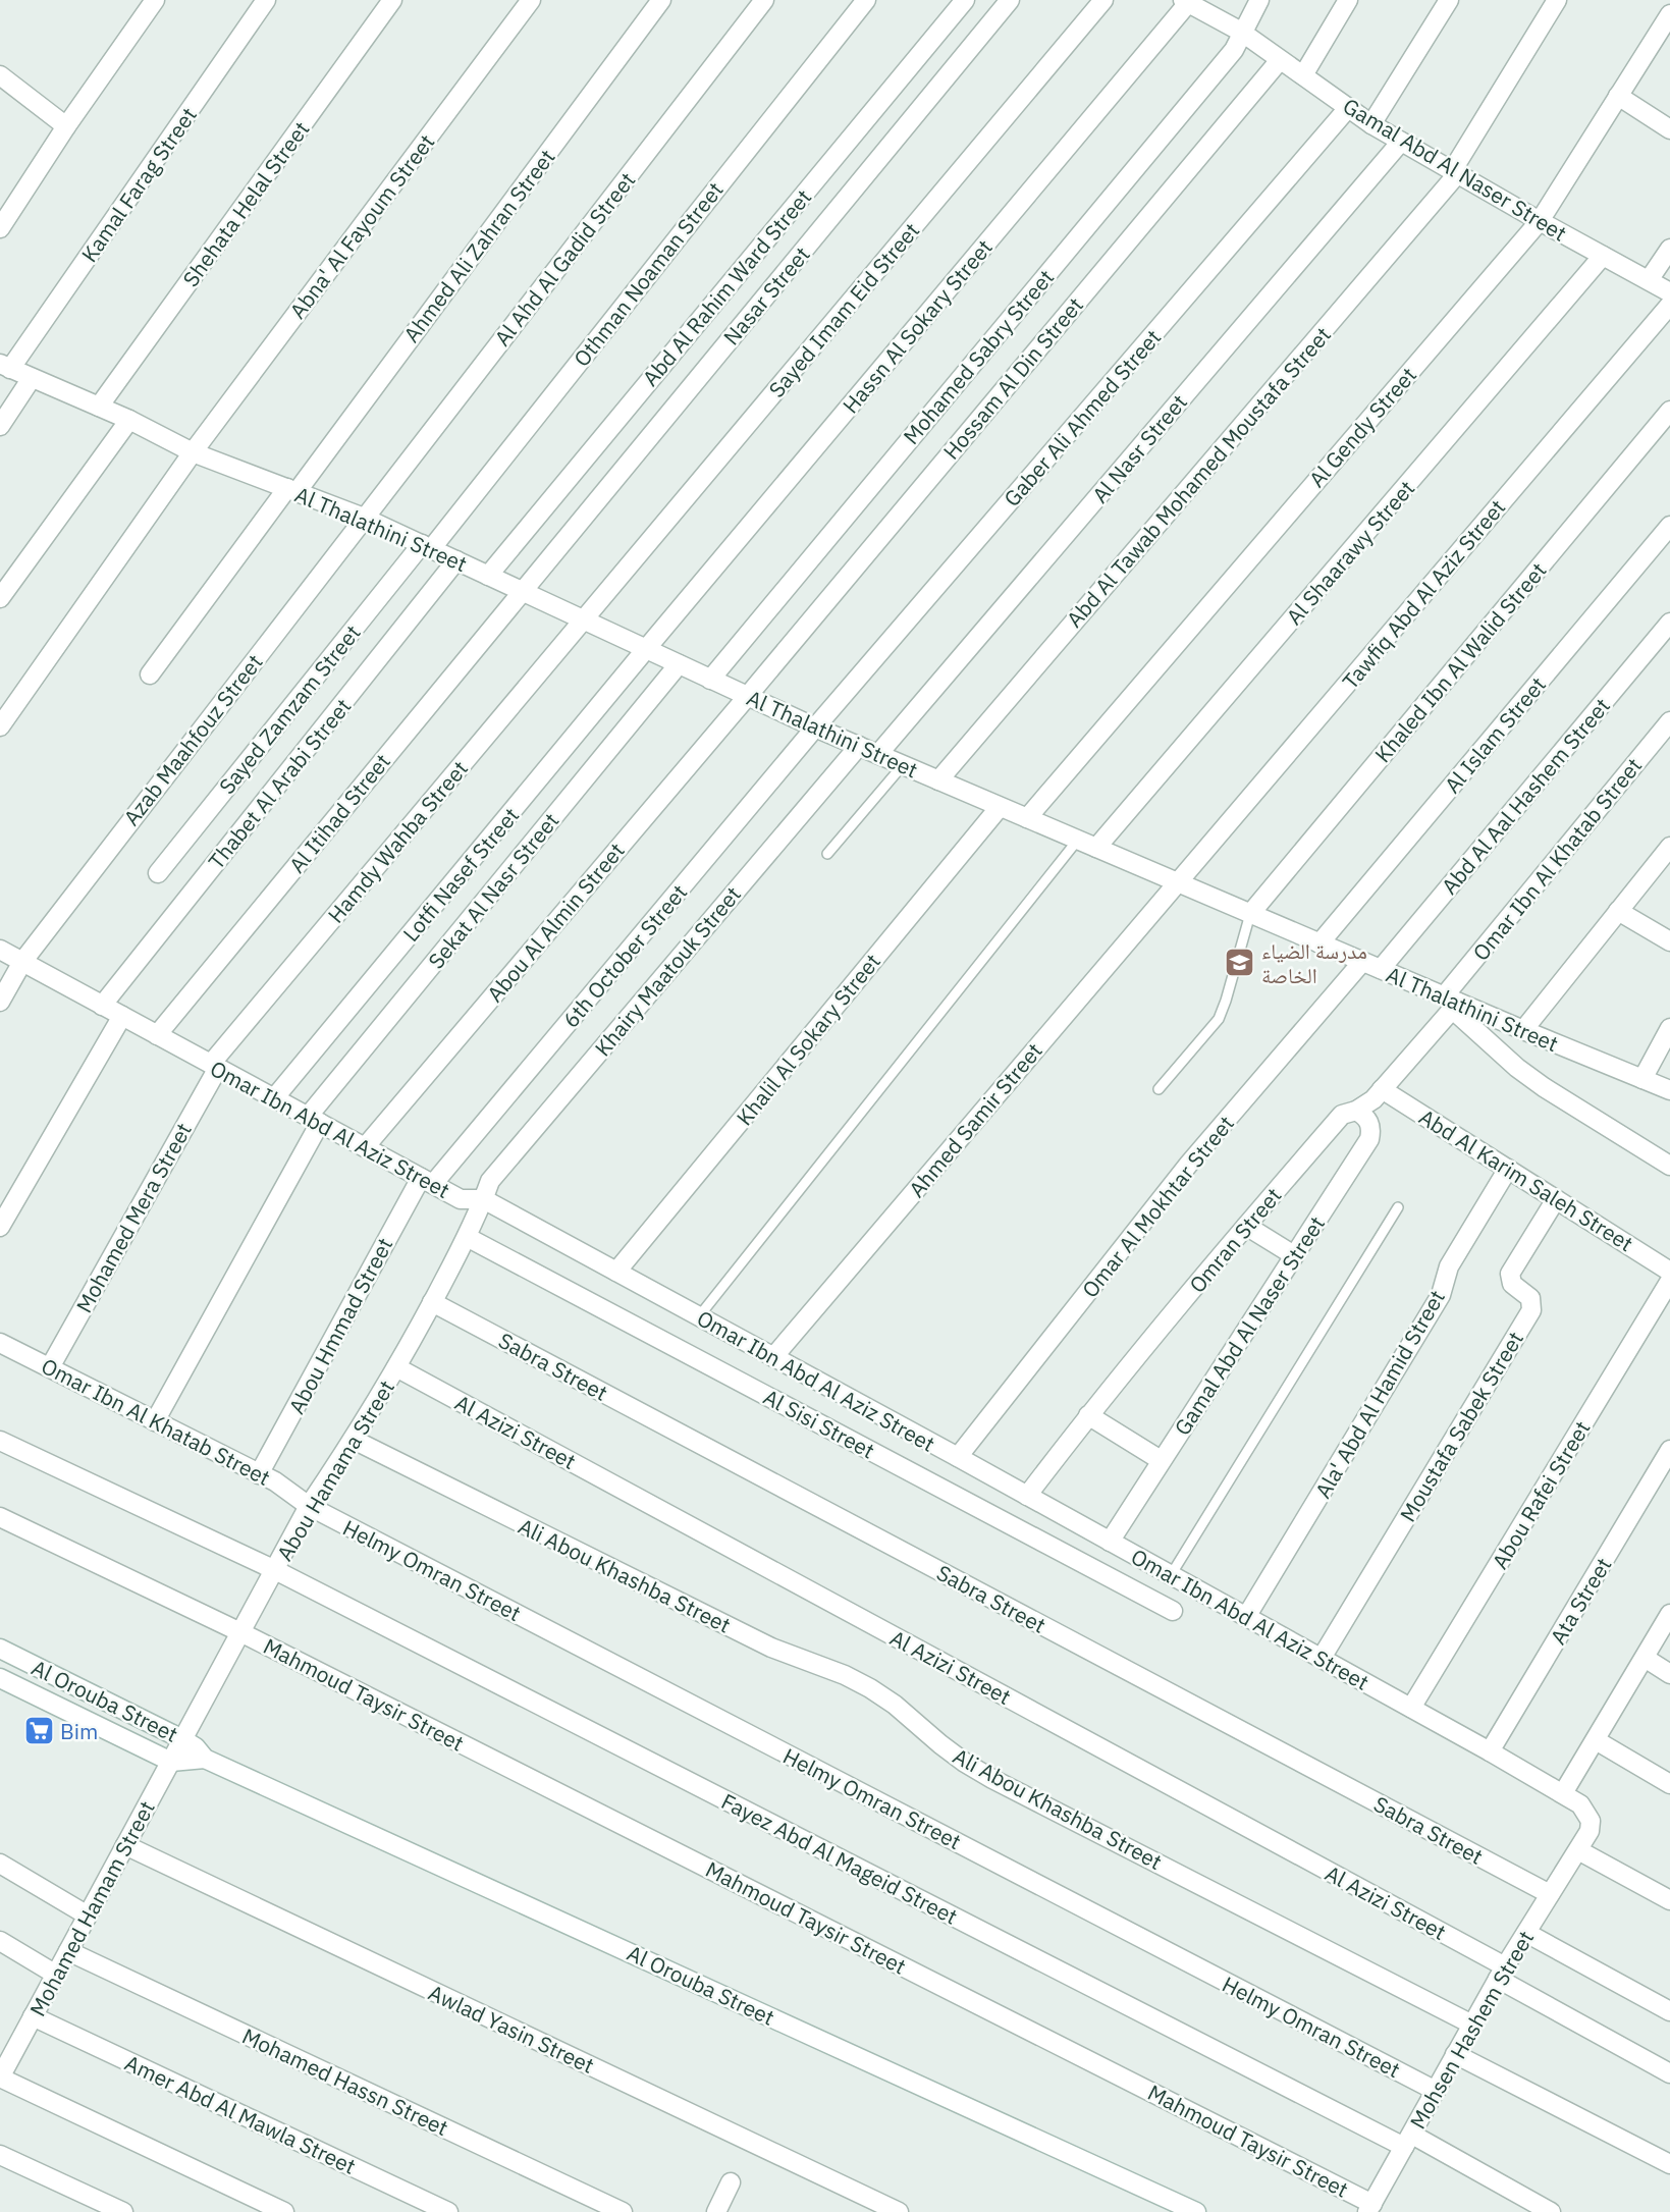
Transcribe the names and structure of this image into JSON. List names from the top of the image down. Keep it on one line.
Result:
{"streets":{"street":["Gamal Abd Al Naser Street","Kamal Farag Street","Shehata Helal Street","Abna' Al Fayoum Street","Ahmed Ali Zahran Street","Al Ahd Al Gadid Street","Othman Noaman Street","Abd Al Rahim Ward Street","Nasar Street","Sayed Imam Eid Street","Hassn Al Sokary Street","Mohamed Sabry Street","Hossam Al Din Street","Gaber Ali Ahmed Street","Al Gendy Street","Al Nasr Street","Abd Al Tawab Mohamed Moustafa Street","Al Thalathini Street","Al Shaarawy Street","Tawfiq Abd Al Aziz Street","Khaled Ibn Al Walid Street","Sayed Zamzam Street","Al Islam Street","Azab Maahfouz Street","Thabet Al Arabi Street","Abd Al Aal Hashem Street","Al Itihad Street","Hamdy Wahba Street","Omar Ibn Al Khatab Street","Lotfi Nasef Street","Sekat Al Nasr Street","Abou Al Almin Street","6th October Street","Khairy Maatouk Street","Khalil Al Sokary Street","Ahmed Samir Street","Omar Ibn Abd Al Aziz Street","Abd Al Karim Saleh Street","Omar Al Mokhtar Street","Mohamed Mera Street","Omran Street","Abou Hmmad Street","Sabra Street","Ala' Abd Al Hamid Street","Al Sisi Street","Moustafa Sabek Street","Al Azizi Street","Abou Hamama Street","Abou Rafei Street","Helmy Omran Street","Ali Abou Khashba Street","Ata Street","Mahmoud Taysir Street","Al Orouba Street","Fayez Abd Al Mageid Street","Mohamed Hamam Street","Awlad Yasin Street","Mohsen Hashem Street","Mohamed Hassn Street","Amer Abd Al Mawla Street"]},"crossings":[["Gamal Abd Al Naser Street","Hassn Al Sokary Street"],["Gamal Abd Al Naser Street","Mohamed Sabry Street"],["Gamal Abd Al Naser Street","Hossam Al Din Street"],["Gamal Abd Al Naser Street","Gaber Ali Ahmed Street"],["Gamal Abd Al Naser Street","Al Gendy Street"],["Gamal Abd Al Naser Street","Al Nasr Street"],["Gamal Abd Al Naser Street","Abd Al Tawab Mohamed Moustafa Street"],["Gamal Abd Al Naser Street","Al Shaarawy Street"],["Gamal Abd Al Naser Street","Omar Ibn Abd Al Aziz Street"],["Gamal Abd Al Naser Street","Omran Street"],["Kamal Farag Street","Al Thalathini Street"],["Shehata Helal Street","Al Thalathini Street"],["Abna' Al Fayoum Street","Al Thalathini Street"],["Ahmed Ali Zahran Street","Al Thalathini Street"],["Al Ahd Al Gadid Street","Al Thalathini Street"],["Al Ahd Al Gadid Street","Azab Maahfouz Street"],["Othman Noaman Street","Al Thalathini Street"],["Othman Noaman Street","Sayed Zamzam Street"],["Abd Al Rahim Ward Street","Al Thalathini Street"],["Nasar Street","Al Thalathini Street"],["Nasar Street","Al Itihad Street"],["Sayed Imam Eid Street","Al Thalathini Street"],["Sayed Imam Eid Street","Hamdy Wahba Street"],["Hassn Al Sokary Street","Al Thalathini Street"],["Hassn Al Sokary Street","Lotfi Nasef Street"],["Mohamed Sabry Street","Al Thalathini Street"],["Hossam Al Din Street","Al Thalathini Street"],["Hossam Al Din Street","Abou Al Almin Street"],["Gaber Ali Ahmed Street","Al Thalathini Street"],["Gaber Ali Ahmed Street","6th October Street"],["Al Gendy Street","Al Thalathini Street"],["Al Nasr Street","Al Thalathini Street"],["Abd Al Tawab Mohamed Moustafa Street","Al Thalathini Street"],["Al Thalathini Street","Al Shaarawy Street"],["Al Thalathini Street","Tawfiq Abd Al Aziz Street"],["Al Thalathini Street","Khaled Ibn Al Walid Street"],["Al Thalathini Street","Sayed Zamzam Street"],["Al Thalathini Street","Al Islam Street"],["Al Thalathini Street","Azab Maahfouz Street"],["Al Thalathini Street","Thabet Al Arabi Street"],["Al Thalathini Street","Abd Al Aal Hashem Street"],["Al Thalathini Street","Al Itihad Street"],["Al Thalathini Street","Hamdy Wahba Street"],["Al Thalathini Street","Omar Ibn Al Khatab Street"],["Al Thalathini Street","Lotfi Nasef Street"],["Al Thalathini Street","Sekat Al Nasr Street"],["Al Thalathini Street","Abou Al Almin Street"],["Al Thalathini Street","6th October Street"],["Al Thalathini Street","Khairy Maatouk Street"],["Al Thalathini Street","Khalil Al Sokary Street"],["Al Thalathini Street","Ahmed Samir Street"],["Al Thalathini Street","Omar Al Mokhtar Street"],["Al Thalathini Street","Omran Street"],["Tawfiq Abd Al Aziz Street","Ahmed Samir Street"],["Azab Maahfouz Street","Omar Ibn Abd Al Aziz Street"],["Thabet Al Arabi Street","Omar Ibn Abd Al Aziz Street"],["Al Itihad Street","Omar Ibn Abd Al Aziz Street"],["Hamdy Wahba Street","Omar Ibn Abd Al Aziz Street"],["Hamdy Wahba Street","Mohamed Mera Street"],["Omar Ibn Al Khatab Street","Sekat Al Nasr Street"],["Omar Ibn Al Khatab Street","Mohamed Mera Street"],["Omar Ibn Al Khatab Street","Omran Street"],["Omar Ibn Al Khatab Street","Abou Hmmad Street"],["Omar Ibn Al Khatab Street","Abou Hamama Street"],["Omar Ibn Al Khatab Street","Helmy Omran Street"],["Lotfi Nasef Street","Omar Ibn Abd Al Aziz Street"],["Sekat Al Nasr Street","Omar Ibn Abd Al Aziz Street"],["Abou Al Almin Street","Omar Ibn Abd Al Aziz Street"],["6th October Street","Omar Ibn Abd Al Aziz Street"],["6th October Street","Abou Hmmad Street"],["Khairy Maatouk Street","Omar Ibn Abd Al Aziz Street"],["Khairy Maatouk Street","Abou Hamama Street"],["Khalil Al Sokary Street","Omar Ibn Abd Al Aziz Street"],["Ahmed Samir Street","Omar Ibn Abd Al Aziz Street"],["Omar Ibn Abd Al Aziz Street","Omar Al Mokhtar Street"],["Omar Ibn Abd Al Aziz Street","Mohamed Mera Street"],["Omar Ibn Abd Al Aziz Street","Omran Street"],["Omar Ibn Abd Al Aziz Street","Abou Hmmad Street"],["Omar Ibn Abd Al Aziz Street","Ala' Abd Al Hamid Street"],["Omar Ibn Abd Al Aziz Street","Moustafa Sabek Street"],["Omar Ibn Abd Al Aziz Street","Abou Hamama Street"],["Omar Ibn Abd Al Aziz Street","Abou Rafei Street"],["Omar Ibn Abd Al Aziz Street","Ata Street"],["Omar Ibn Abd Al Aziz Street","Mohsen Hashem Street"],["Abd Al Karim Saleh Street","Omran Street"],["Abd Al Karim Saleh Street","Ala' Abd Al Hamid Street"],["Abd Al Karim Saleh Street","Moustafa Sabek Street"],["Sabra Street","Abou Hamama Street"],["Sabra Street","Mohsen Hashem Street"],["Al Sisi Street","Abou Hamama Street"],["Al Azizi Street","Abou Hamama Street"],["Al Azizi Street","Mohsen Hashem Street"],["Abou Hamama Street","Helmy Omran Street"],["Abou Hamama Street","Ali Abou Khashba Street"],["Abou Hamama Street","Mahmoud Taysir Street"],["Abou Hamama Street","Al Orouba Street"],["Abou Hamama Street","Fayez Abd Al Mageid Street"],["Abou Hamama Street","Mohamed Hamam Street"],["Helmy Omran Street","Mohsen Hashem Street"],["Ali Abou Khashba Street","Mohsen Hashem Street"],["Mahmoud Taysir Street","Mohsen Hashem Street"],["Al Orouba Street","Mohamed Hamam Street"],["Fayez Abd Al Mageid Street","Mohsen Hashem Street"],["Mohamed Hamam Street","Awlad Yasin Street"],["Mohamed Hamam Street","Mohamed Hassn Street"],["Mohamed Hamam Street","Amer Abd Al Mawla Street"]],"places":{"school or university":["مدرسة الضياء الخاصة"],"supermarket":["Bim"]}}
